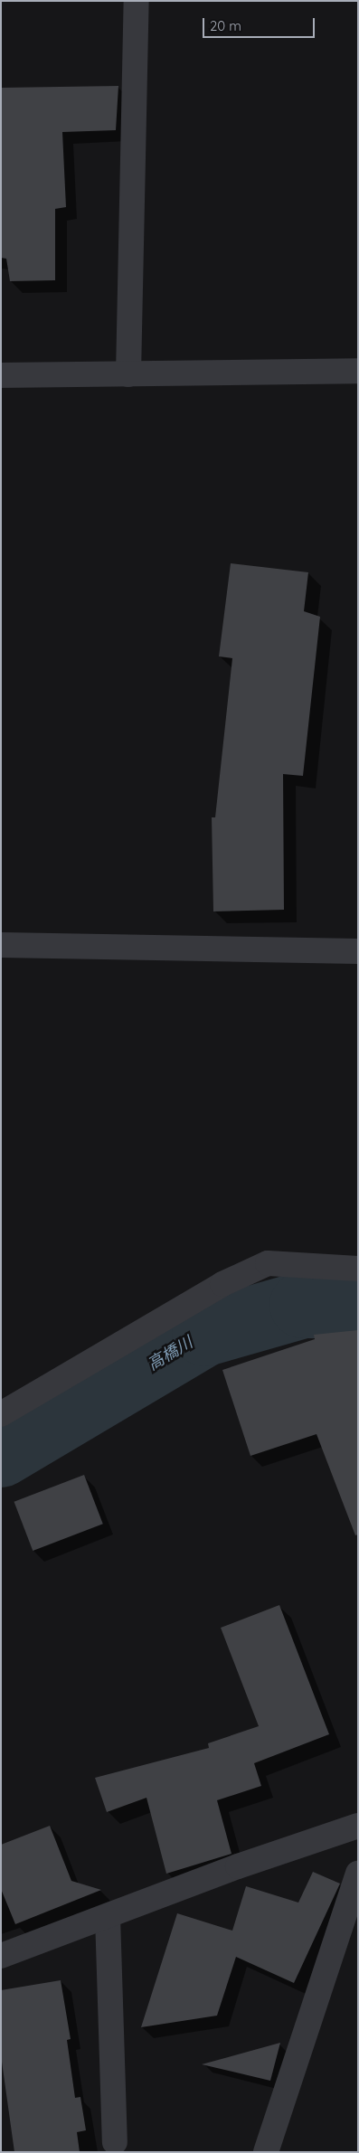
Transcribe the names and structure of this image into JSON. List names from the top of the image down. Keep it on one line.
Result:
{"water":["高橋川"],"scale_bar":"20 m"}
